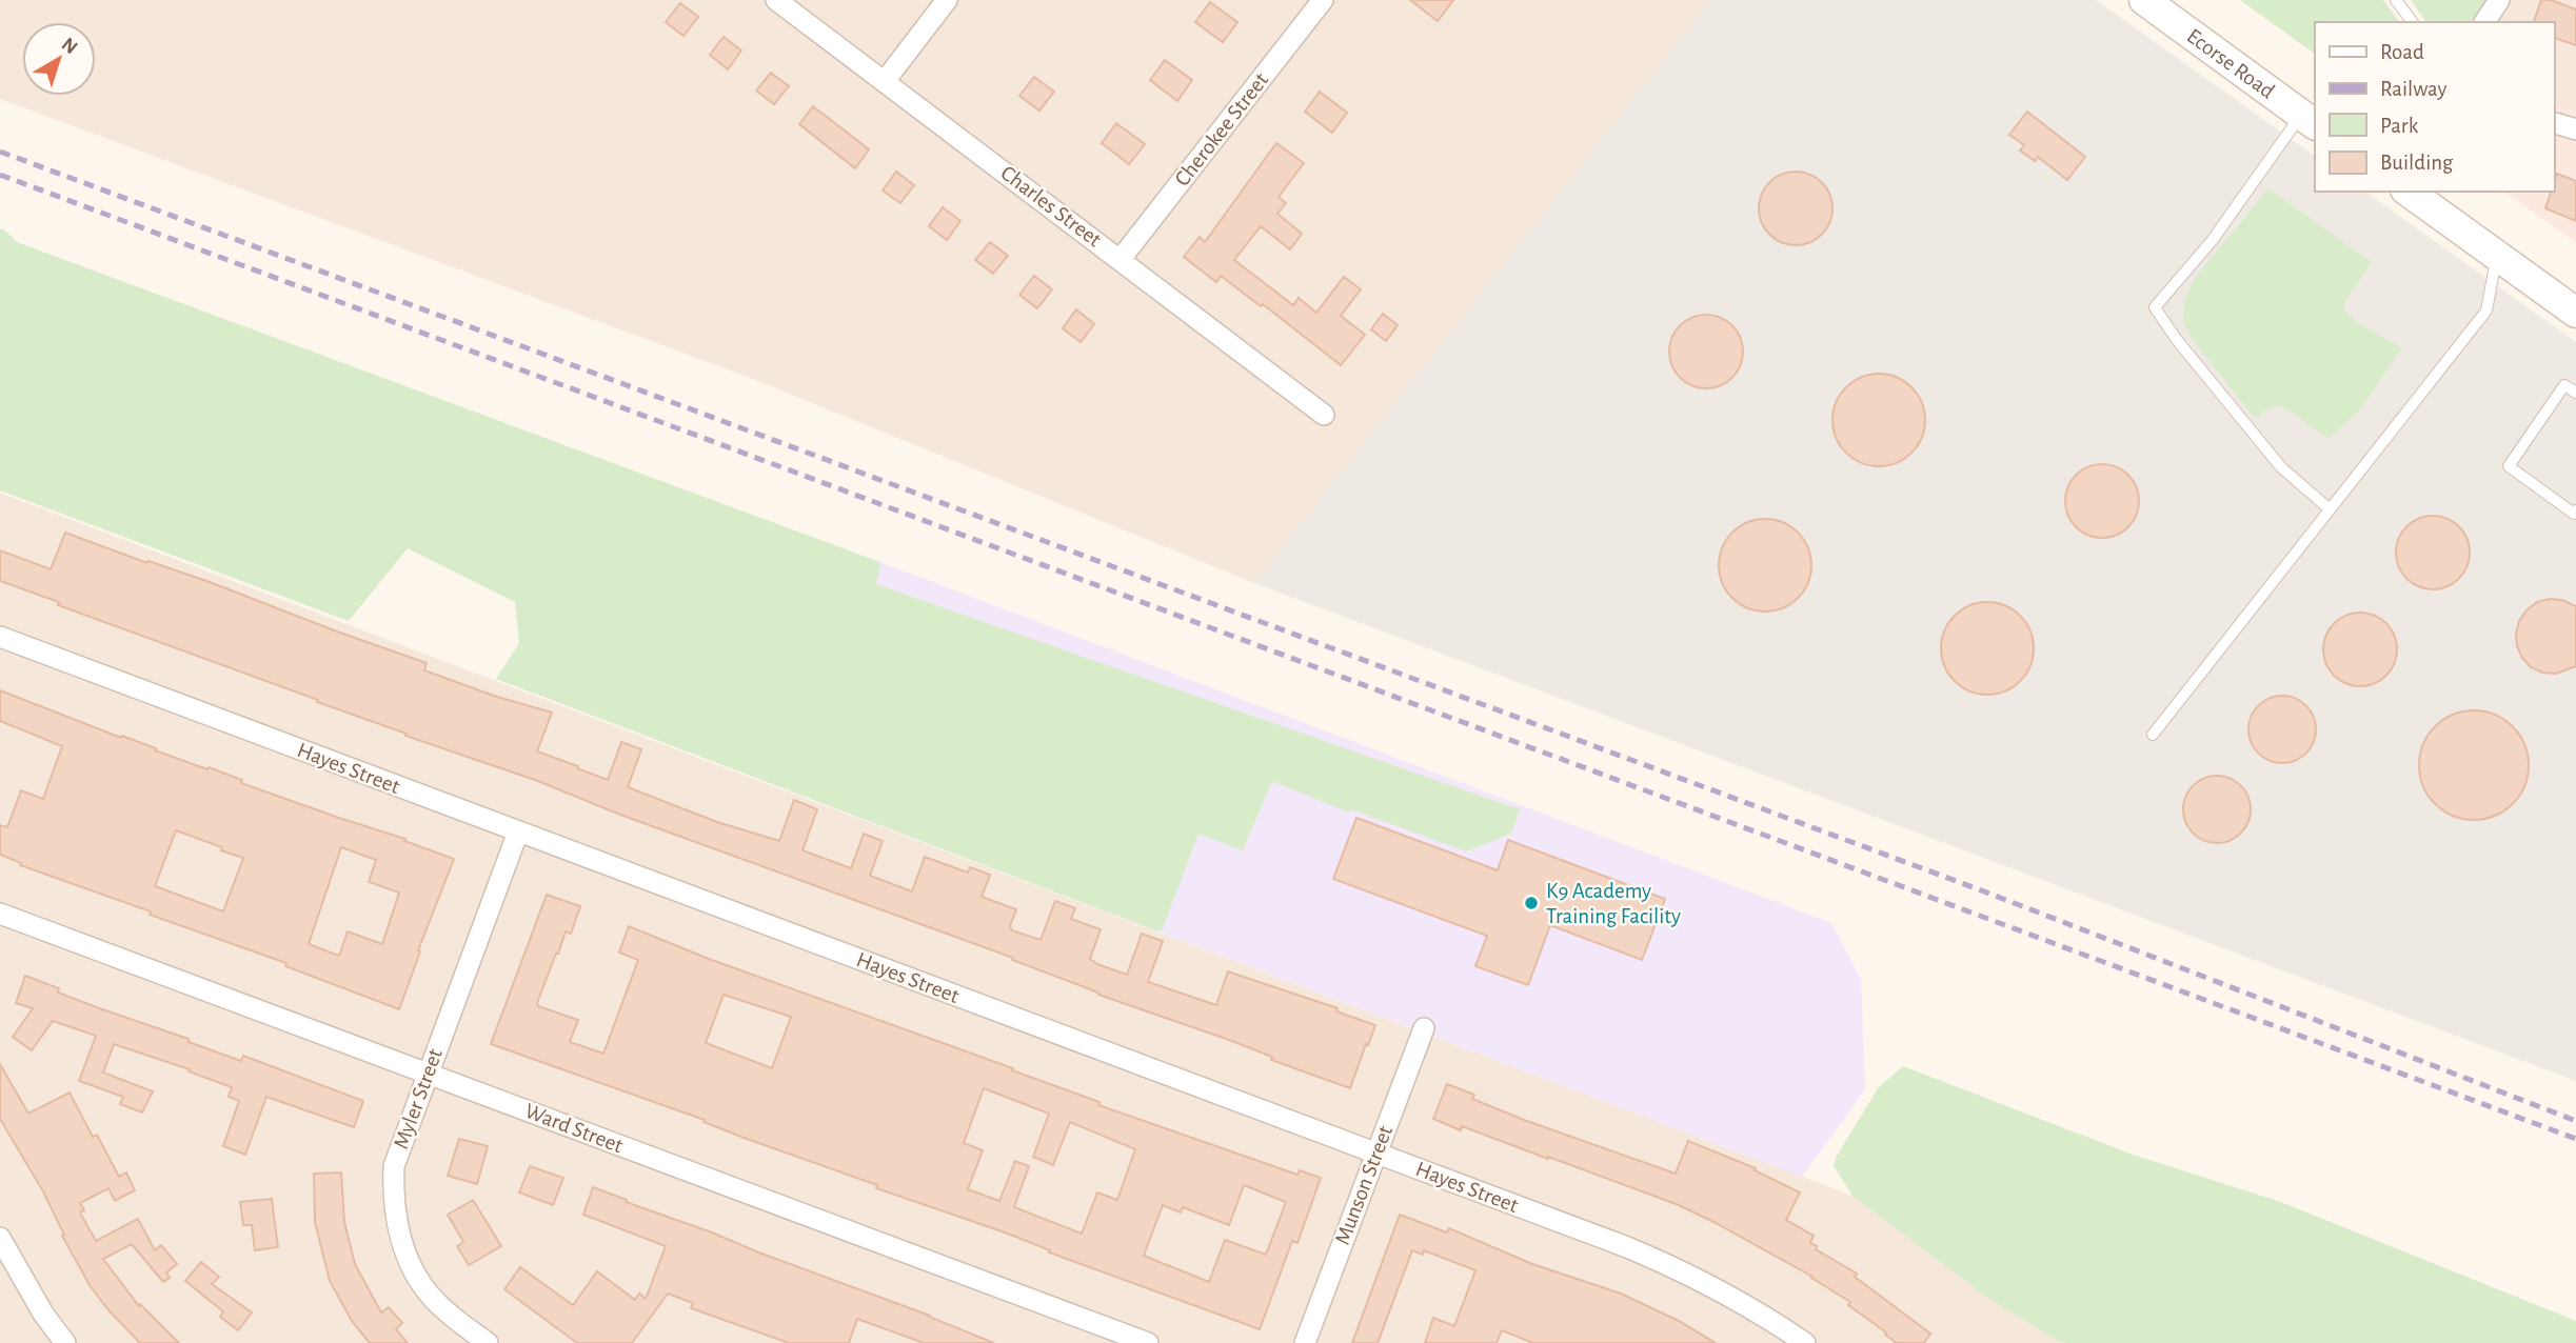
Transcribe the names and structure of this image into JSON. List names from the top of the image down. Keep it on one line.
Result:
{"streets":{"main road":["Ecorse Road"],"street":["Cherokee Street","Charles Street","Hayes Street","Myler Street","Ward Street","Munson Street"]},"crossings":[["Cherokee Street","Charles Street"],["Hayes Street","Myler Street"],["Hayes Street","Munson Street"],["Myler Street","Ward Street"]],"places":["K9 Academy Training Facility"],"legend":["Road","Railway","Park","Building"],"north":"top right"}
